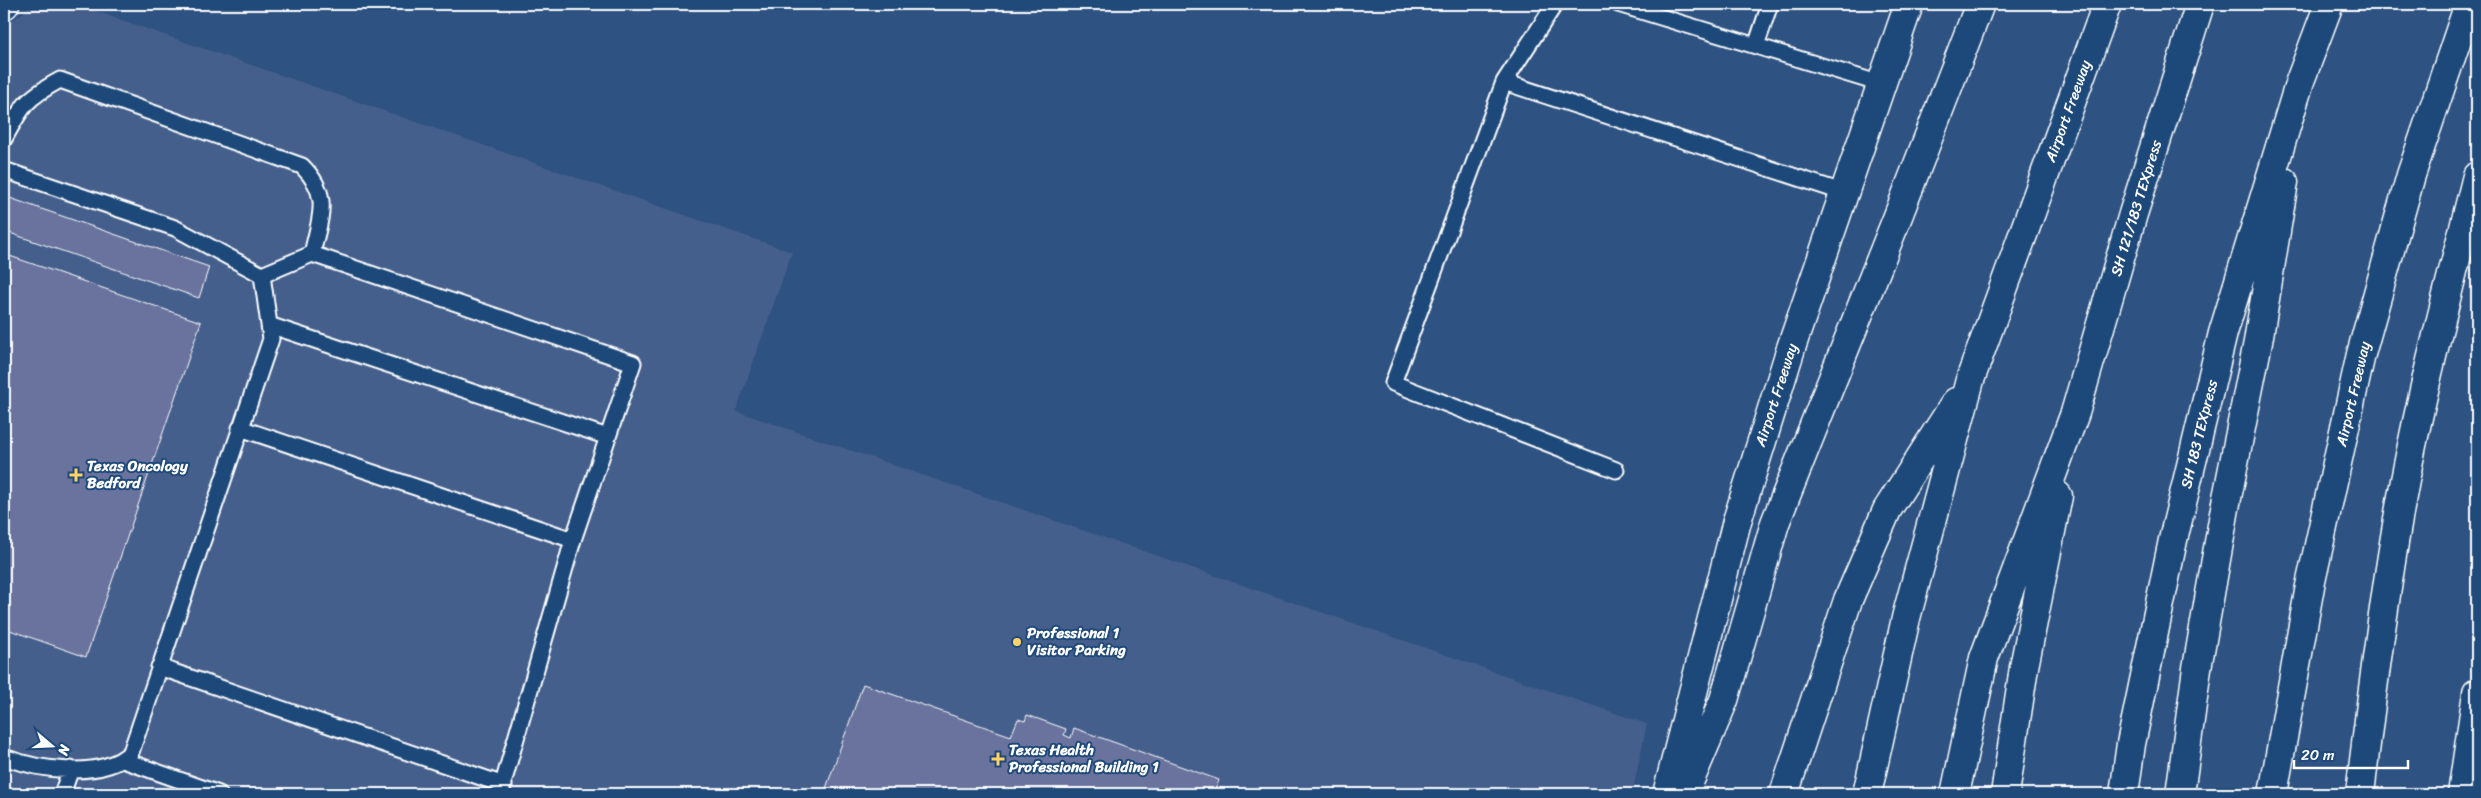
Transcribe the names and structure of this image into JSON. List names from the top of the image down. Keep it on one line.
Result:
{"streets":{"main road":["Airport Freeway","SH 121/183 TEXpress","SH 183 TEXpress"]},"places":{"health":["Texas Oncology Bedford","Texas Health Professional Building 1"],"other":["Professional 1 Visitor Parking"]},"scale_bar":"20 m","north":"right"}
